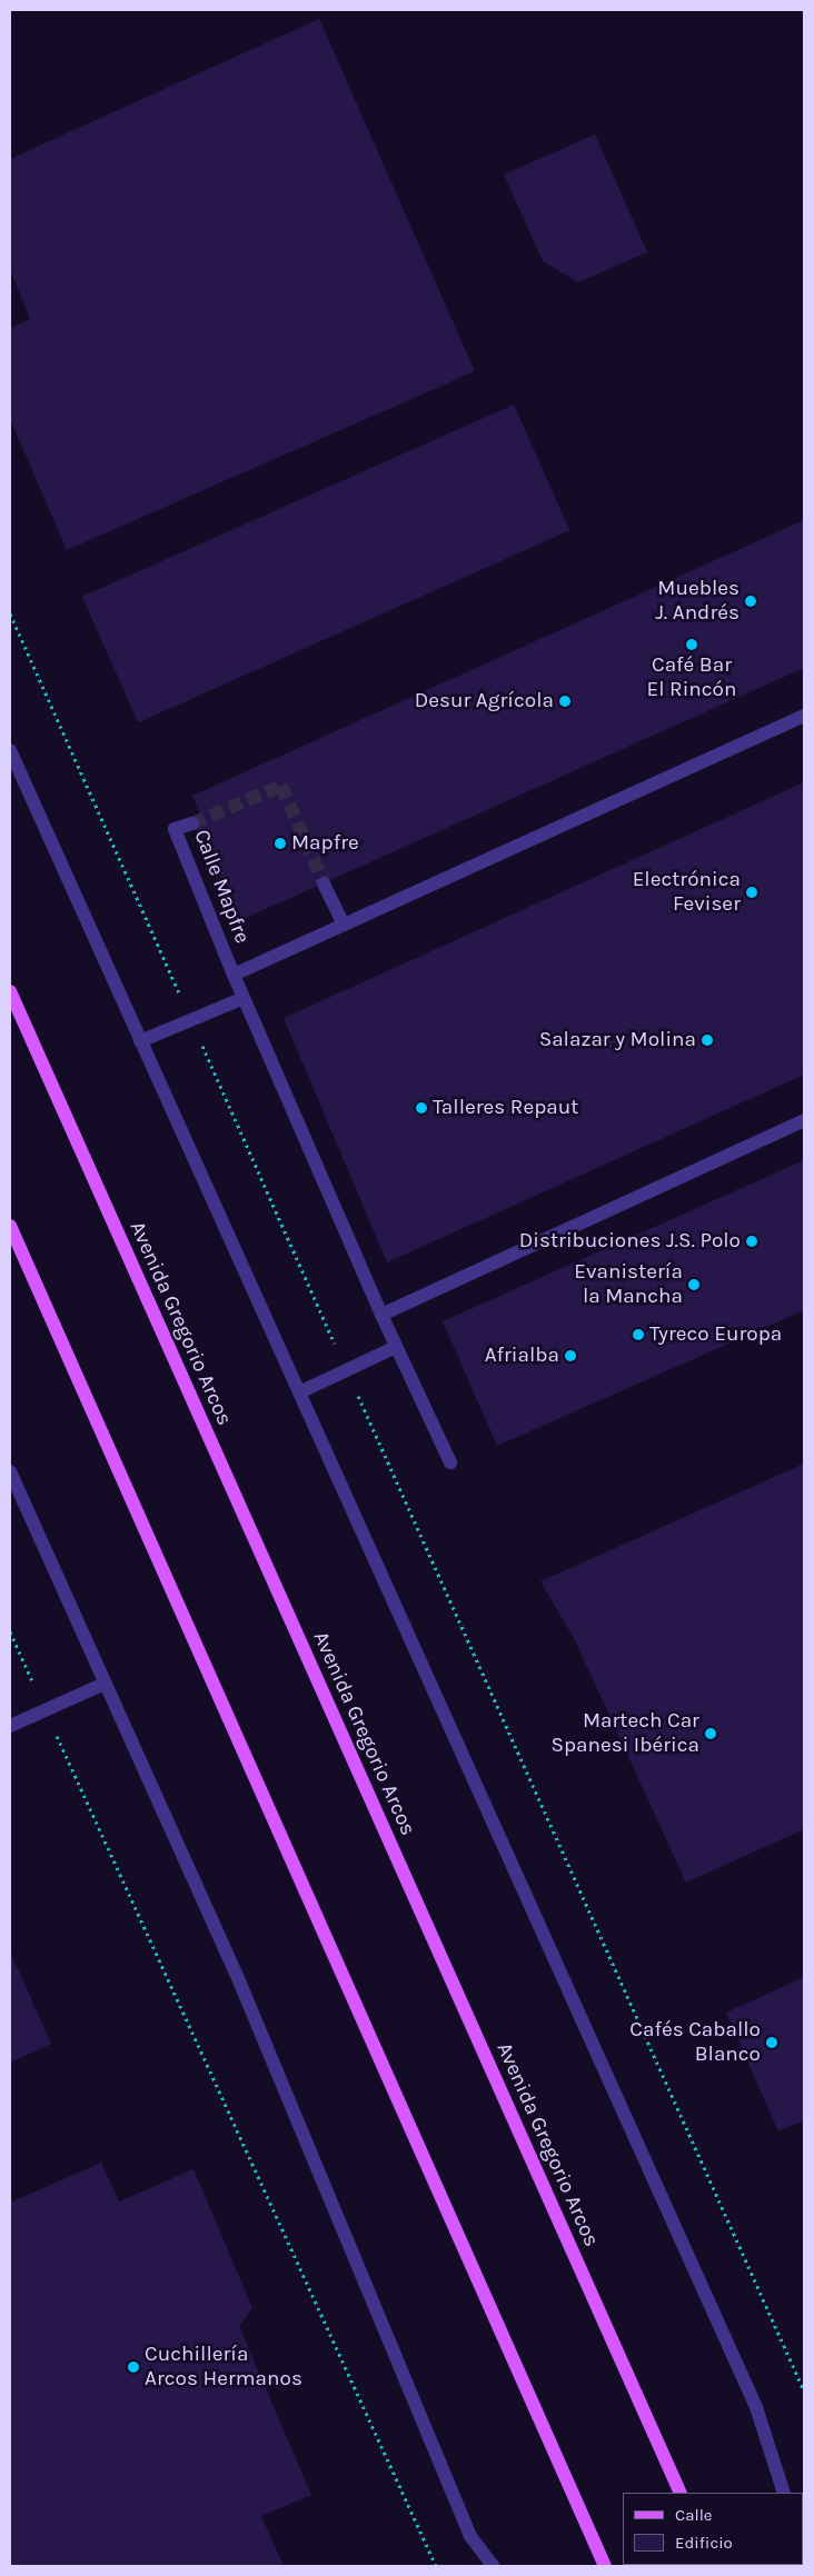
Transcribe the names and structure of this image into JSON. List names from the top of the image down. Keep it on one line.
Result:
{"streets":{"main road":["Avenida Gregorio Arcos"],"street":["Calle Mapfre"]},"places":["Muebles J. Andrés","Café Bar El Rincón","Desur Agrícola","Mapfre","Electrónica Feviser","Salazar y Molina","Talleres Repaut","Distribuciones J.S. Polo","Evanistería la Mancha","Tyreco Europa","Afrialba","Martech Car Spanesi Ibérica","Cafés Caballo Blanco","Cuchillería Arcos Hermanos"],"legend":["Calle","Edificio"]}
